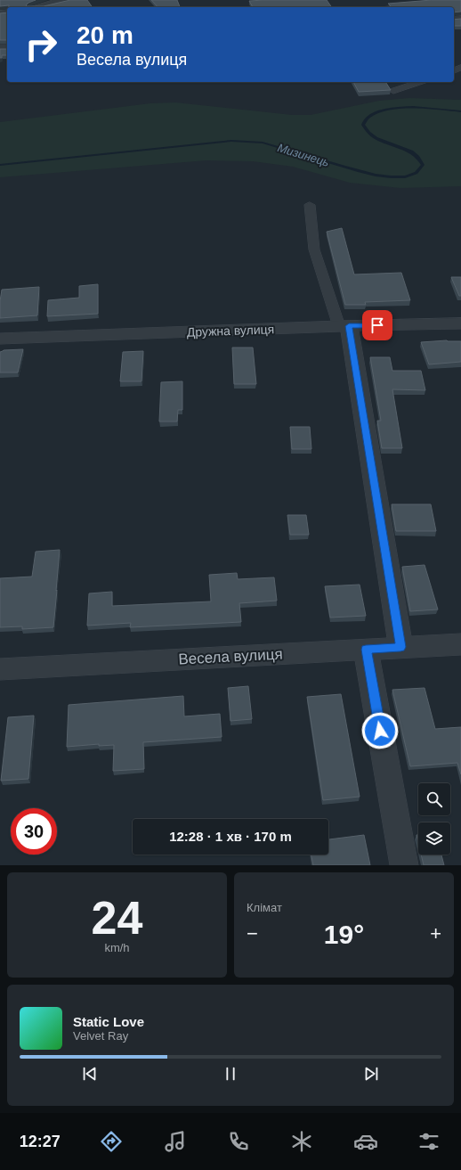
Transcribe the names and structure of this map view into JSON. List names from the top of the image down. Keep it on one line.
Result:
{"streets":{"street":["Дружна вулиця","Весела вулиця"]},"water":["Мизинець"],"page":{"turn":["20 m","Весела вулиця"],"limit":"30","trip":"12:28 · 1 хв · 170 m","tile":[["24","km/h"],"Клімат"],"heat":["−","19°","+"],"song":["Static Love","Velvet Ray"],"tabs":"12:27"}}
